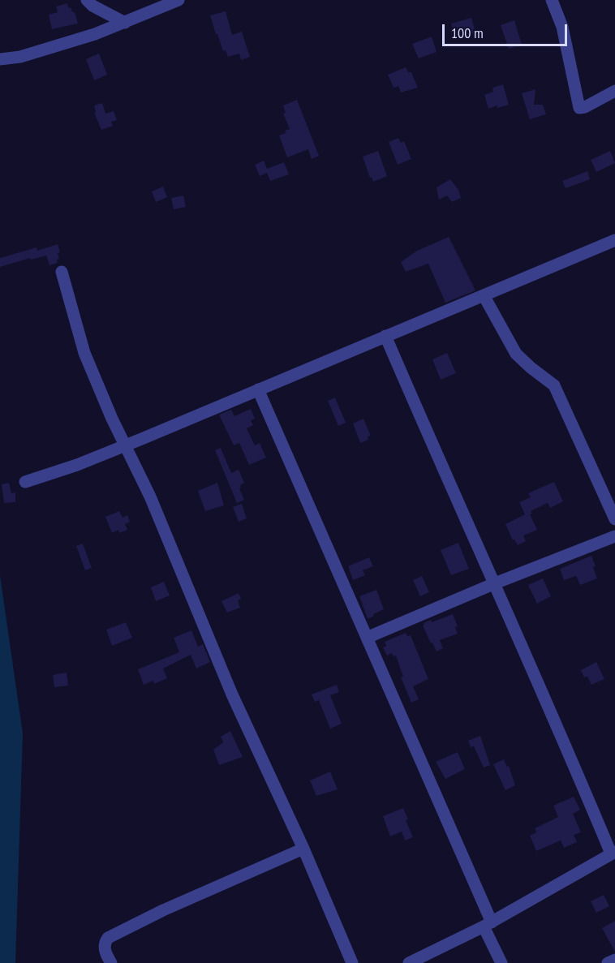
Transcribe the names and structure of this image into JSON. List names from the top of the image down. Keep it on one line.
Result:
{"scale_bar":"100 m"}
